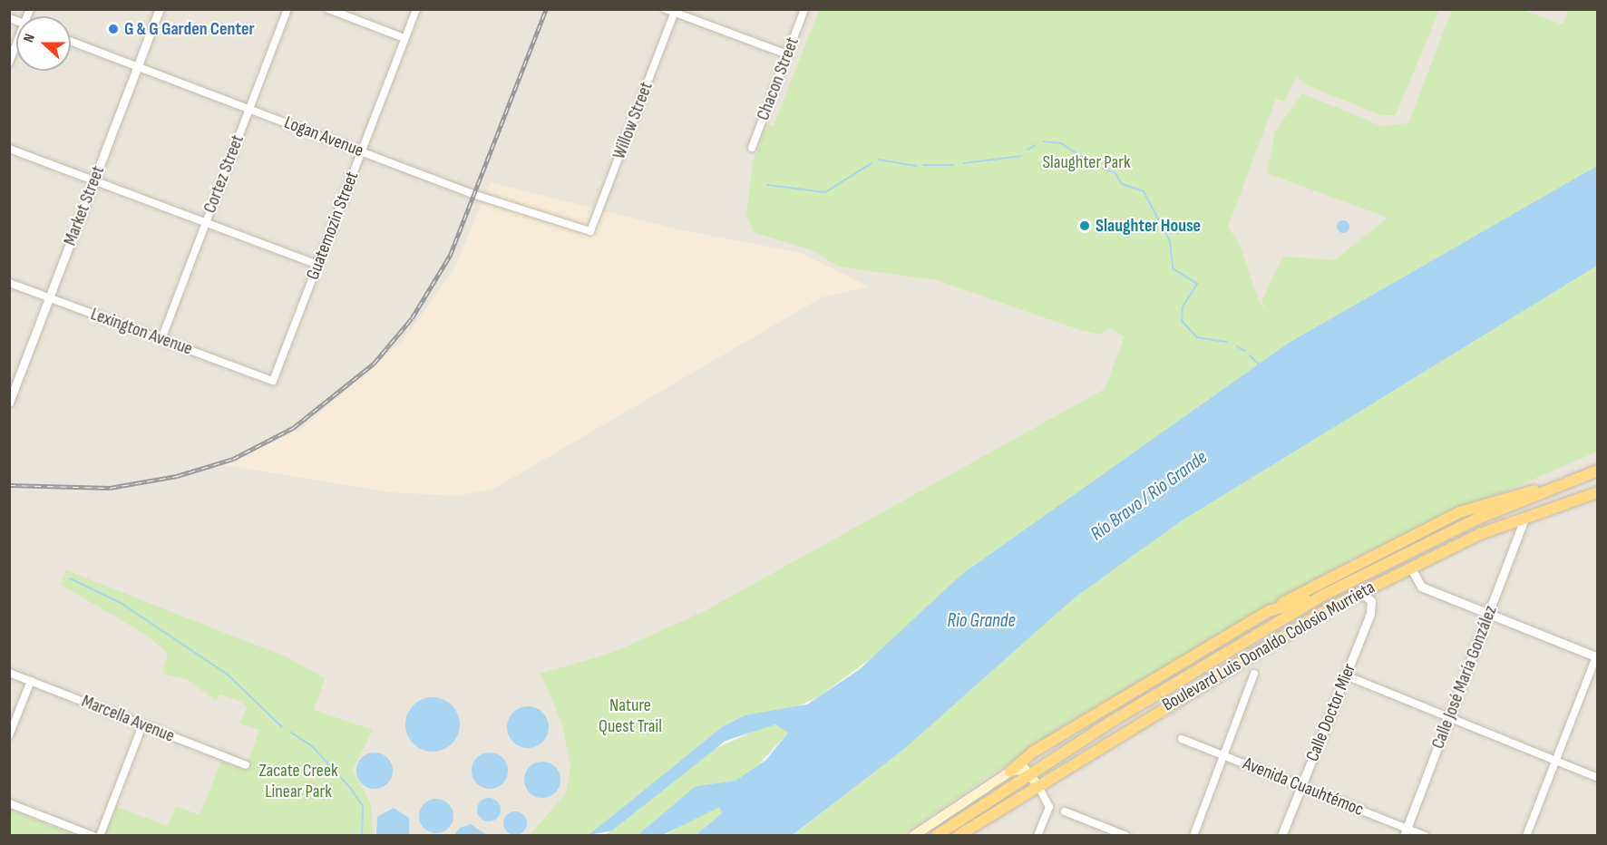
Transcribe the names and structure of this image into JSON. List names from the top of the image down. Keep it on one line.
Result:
{"streets":{"highway":["Boulevard Luis Donaldo Colosio Murrieta"],"street":["Chacon Street","Willow Street","Logan Avenue","Cortez Street","Market Street","Guatemozin Street","Lexington Avenue","Calle José María González","Calle Doctor Mier","Marcella Avenue","Avenida Cuauhtémoc"]},"crossings":[["Willow Street","Logan Avenue"],["Logan Avenue","Cortez Street"],["Logan Avenue","Market Street"],["Logan Avenue","Guatemozin Street"],["Cortez Street","Lexington Avenue"],["Market Street","Lexington Avenue"],["Guatemozin Street","Lexington Avenue"],["Boulevard Luis Donaldo Colosio Murrieta","Calle José María González"],["Boulevard Luis Donaldo Colosio Murrieta","Calle Doctor Mier"],["Calle José María González","Avenida Cuauhtémoc"],["Calle Doctor Mier","Avenida Cuauhtémoc"]],"water":["Río Bravo / Rio Grande","Rio Grande"],"parks":["Slaughter Park","Nature Quest Trail","Zacate Creek Linear Park"],"places":["G & G Garden Center","Slaughter House"],"north":"left"}
